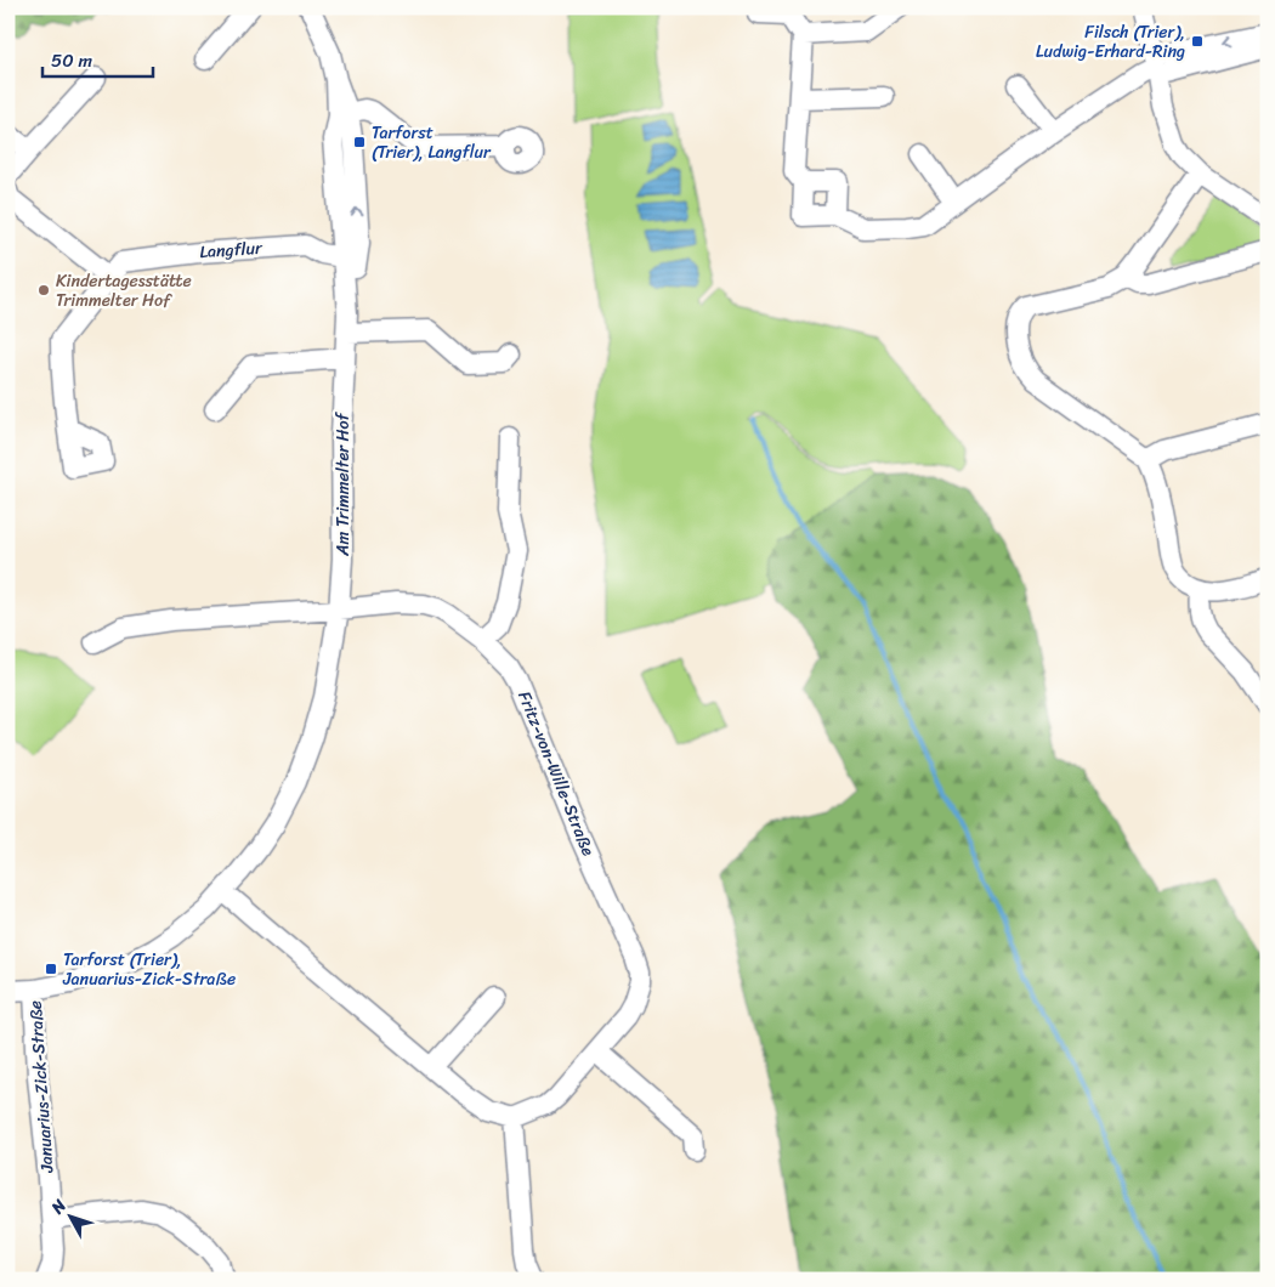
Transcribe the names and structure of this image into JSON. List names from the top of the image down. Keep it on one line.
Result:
{"streets":{"street":["Langflur","Am Trimmelter Hof","Fritz-von-Wille-Straße","Januarius-Zick-Straße"]},"crossings":[["Langflur","Am Trimmelter Hof"],["Am Trimmelter Hof","Fritz-von-Wille-Straße"],["Am Trimmelter Hof","Januarius-Zick-Straße"]],"places":{"transit":["Filsch (Trier), Ludwig-Erhard-Ring","Tarforst (Trier), Langflur","Tarforst (Trier), Januarius-Zick-Straße"],"other":["Kindertagesstätte Trimmelter Hof"]},"scale_bar":"50 m","north":"top left"}
